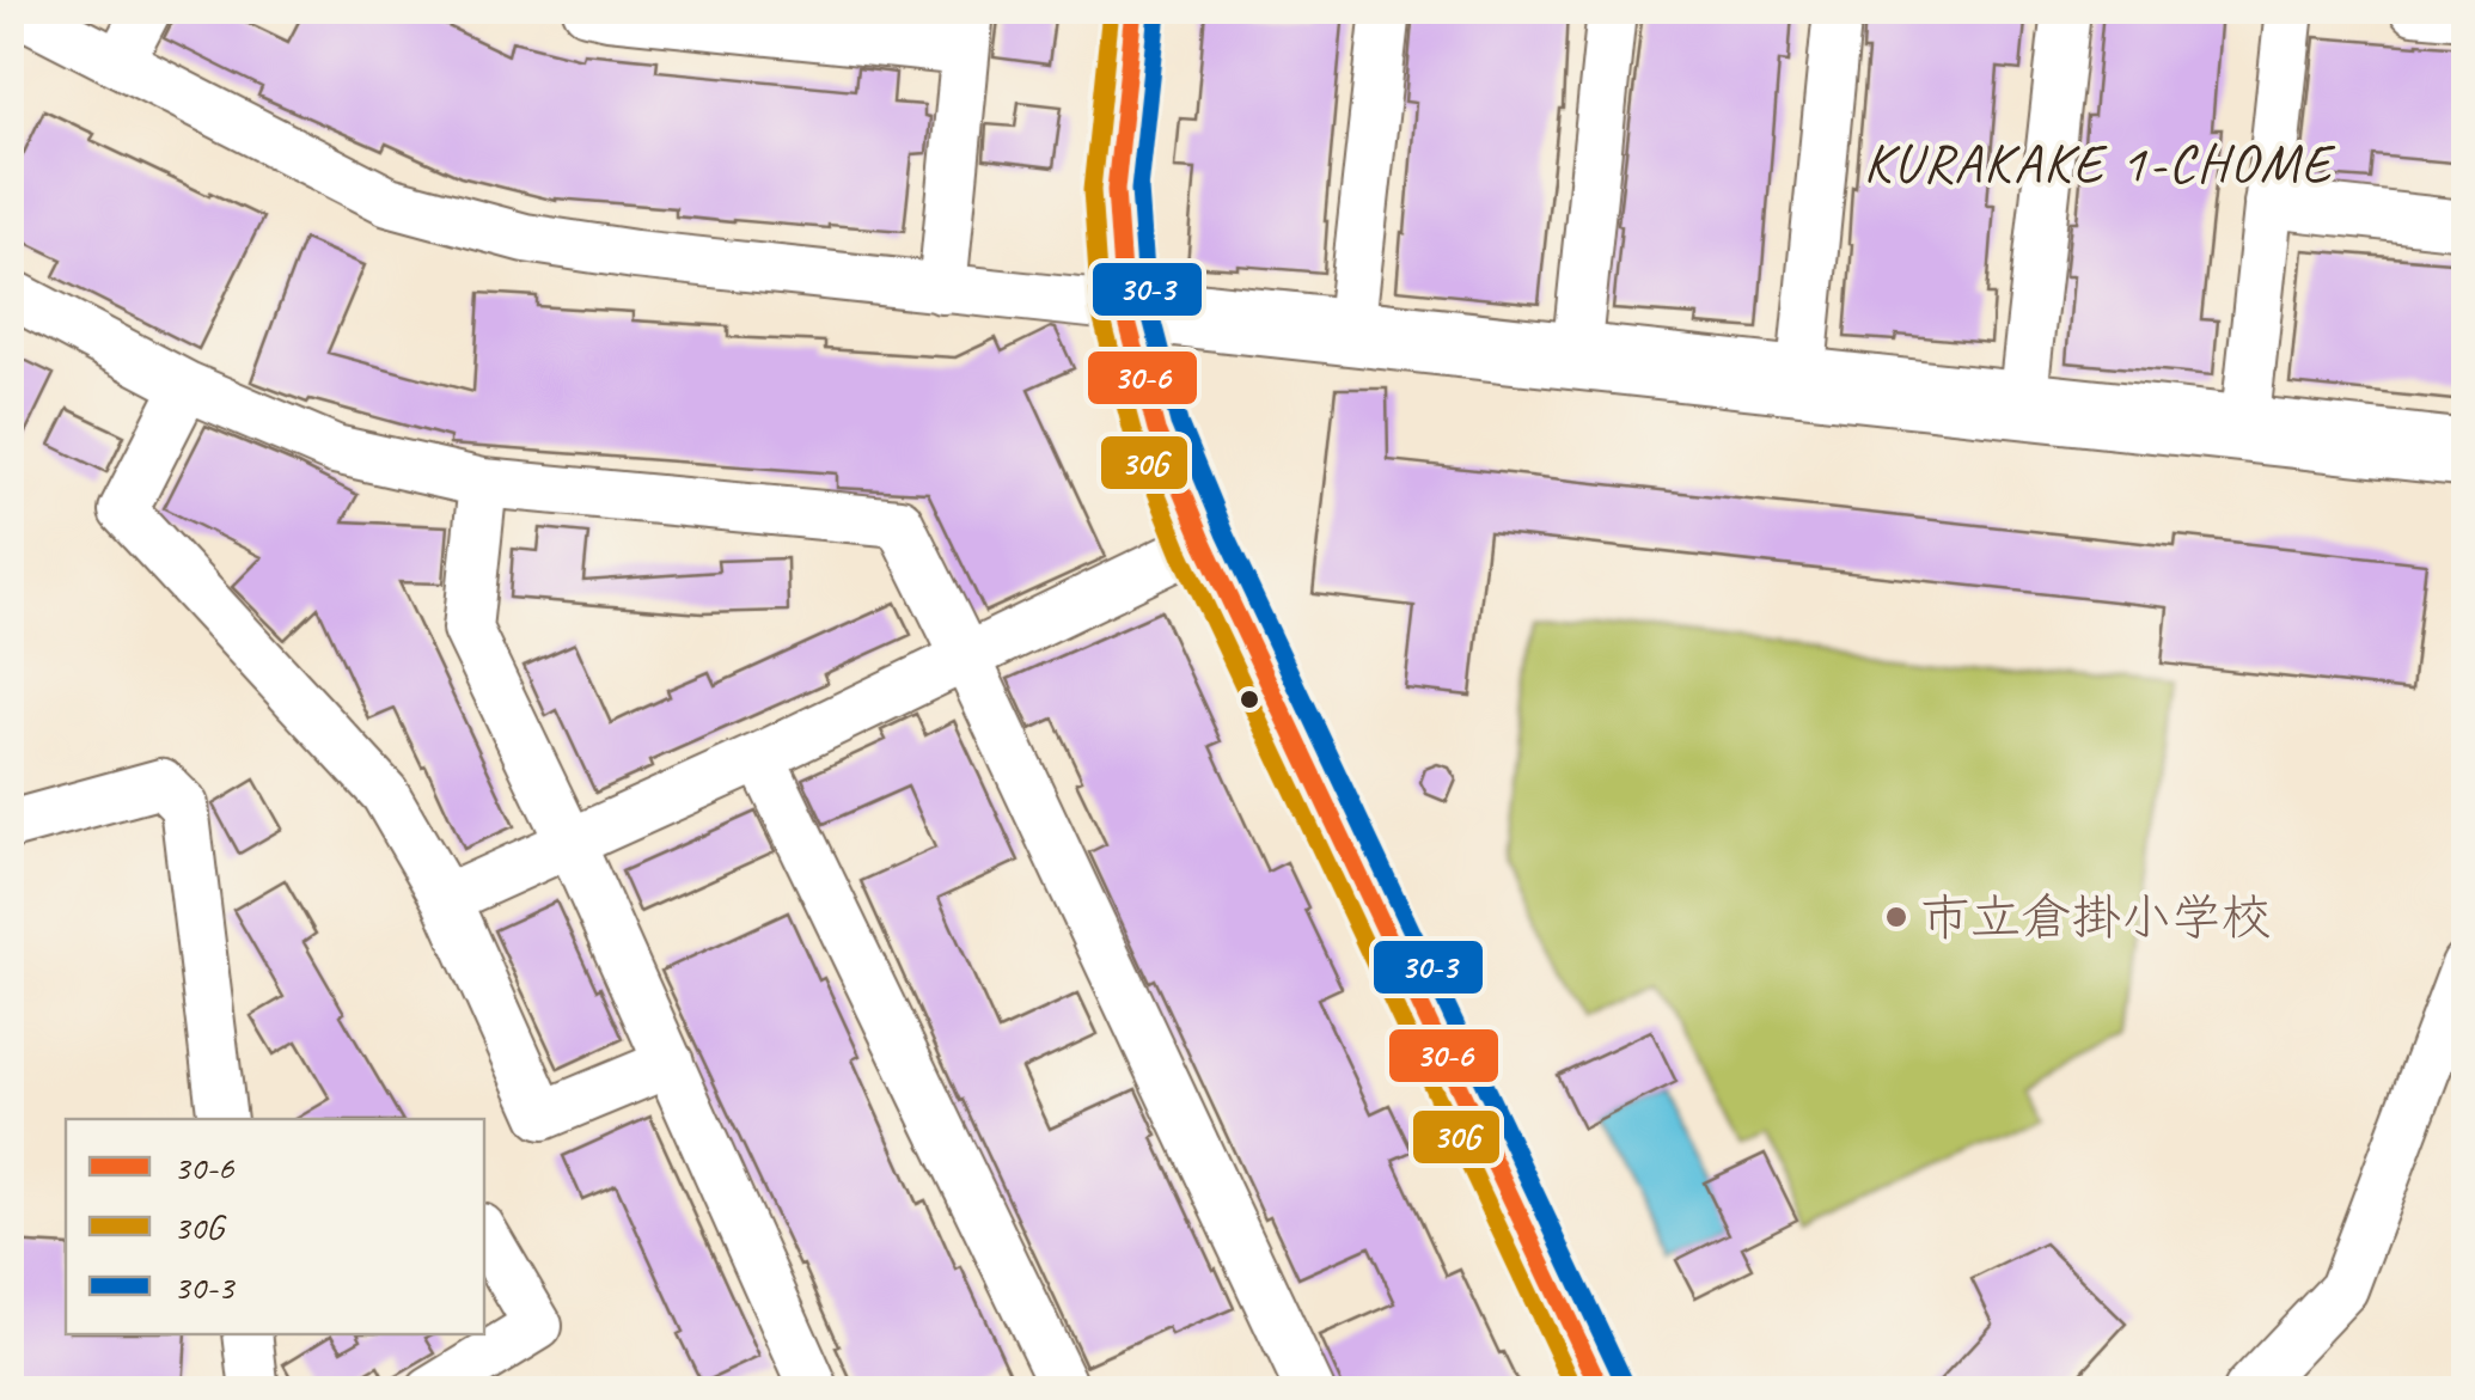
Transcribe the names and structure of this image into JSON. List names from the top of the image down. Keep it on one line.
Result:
{"districts":["KURAKAKE 1-CHOME"],"places":["市立倉掛小学校"],"lines":["transit line 30-6","transit line 30G","transit line 30-3"],"legend":["30-6","30G","30-3"]}
